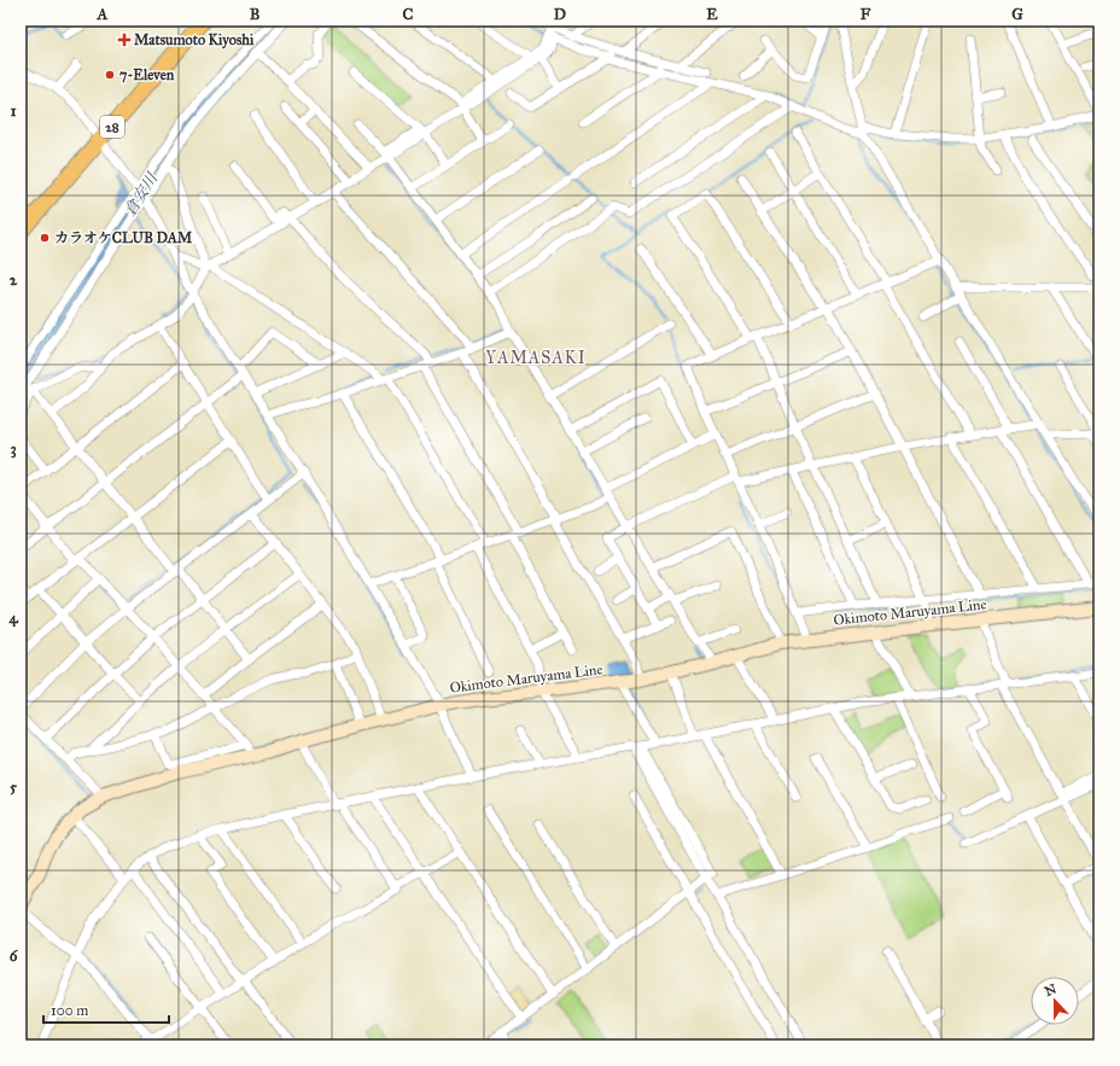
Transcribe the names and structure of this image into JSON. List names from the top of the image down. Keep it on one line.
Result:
{"streets":{"main road":["28","Okimoto Maruyama Line"]},"districts":["YAMASAKI"],"water":["倉安川"],"places":{"health":["Matsumoto Kiyoshi"],"other":["7-Eleven","カラオケCLUB DAM"]},"scale_bar":"100 m","north":"top","grid":{"columns":["A","B","C","D","E","F","G"],"rows":["1","2","3","4","5","6"]}}
